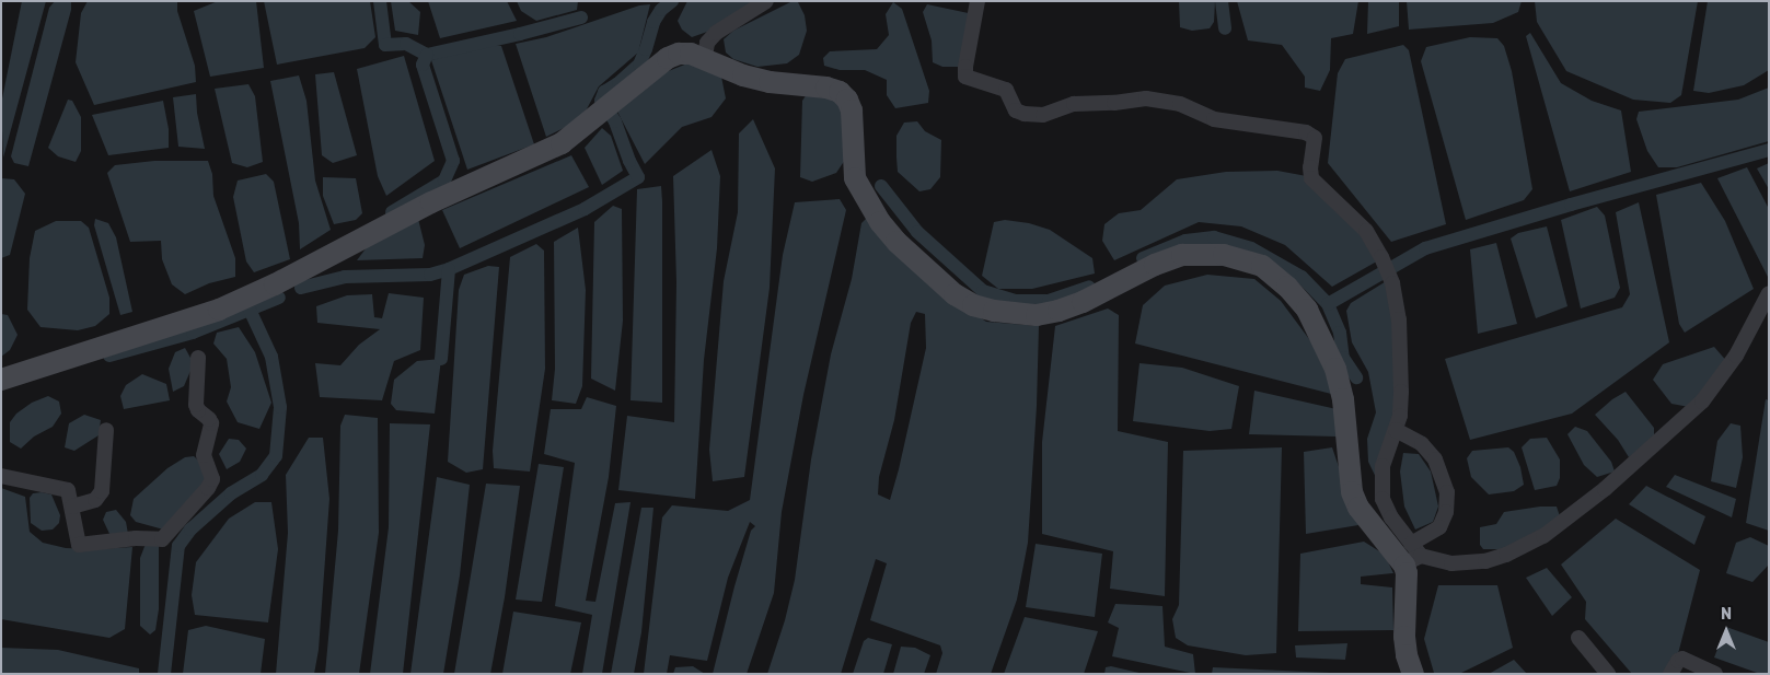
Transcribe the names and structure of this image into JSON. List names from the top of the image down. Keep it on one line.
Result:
{"north":"top"}
